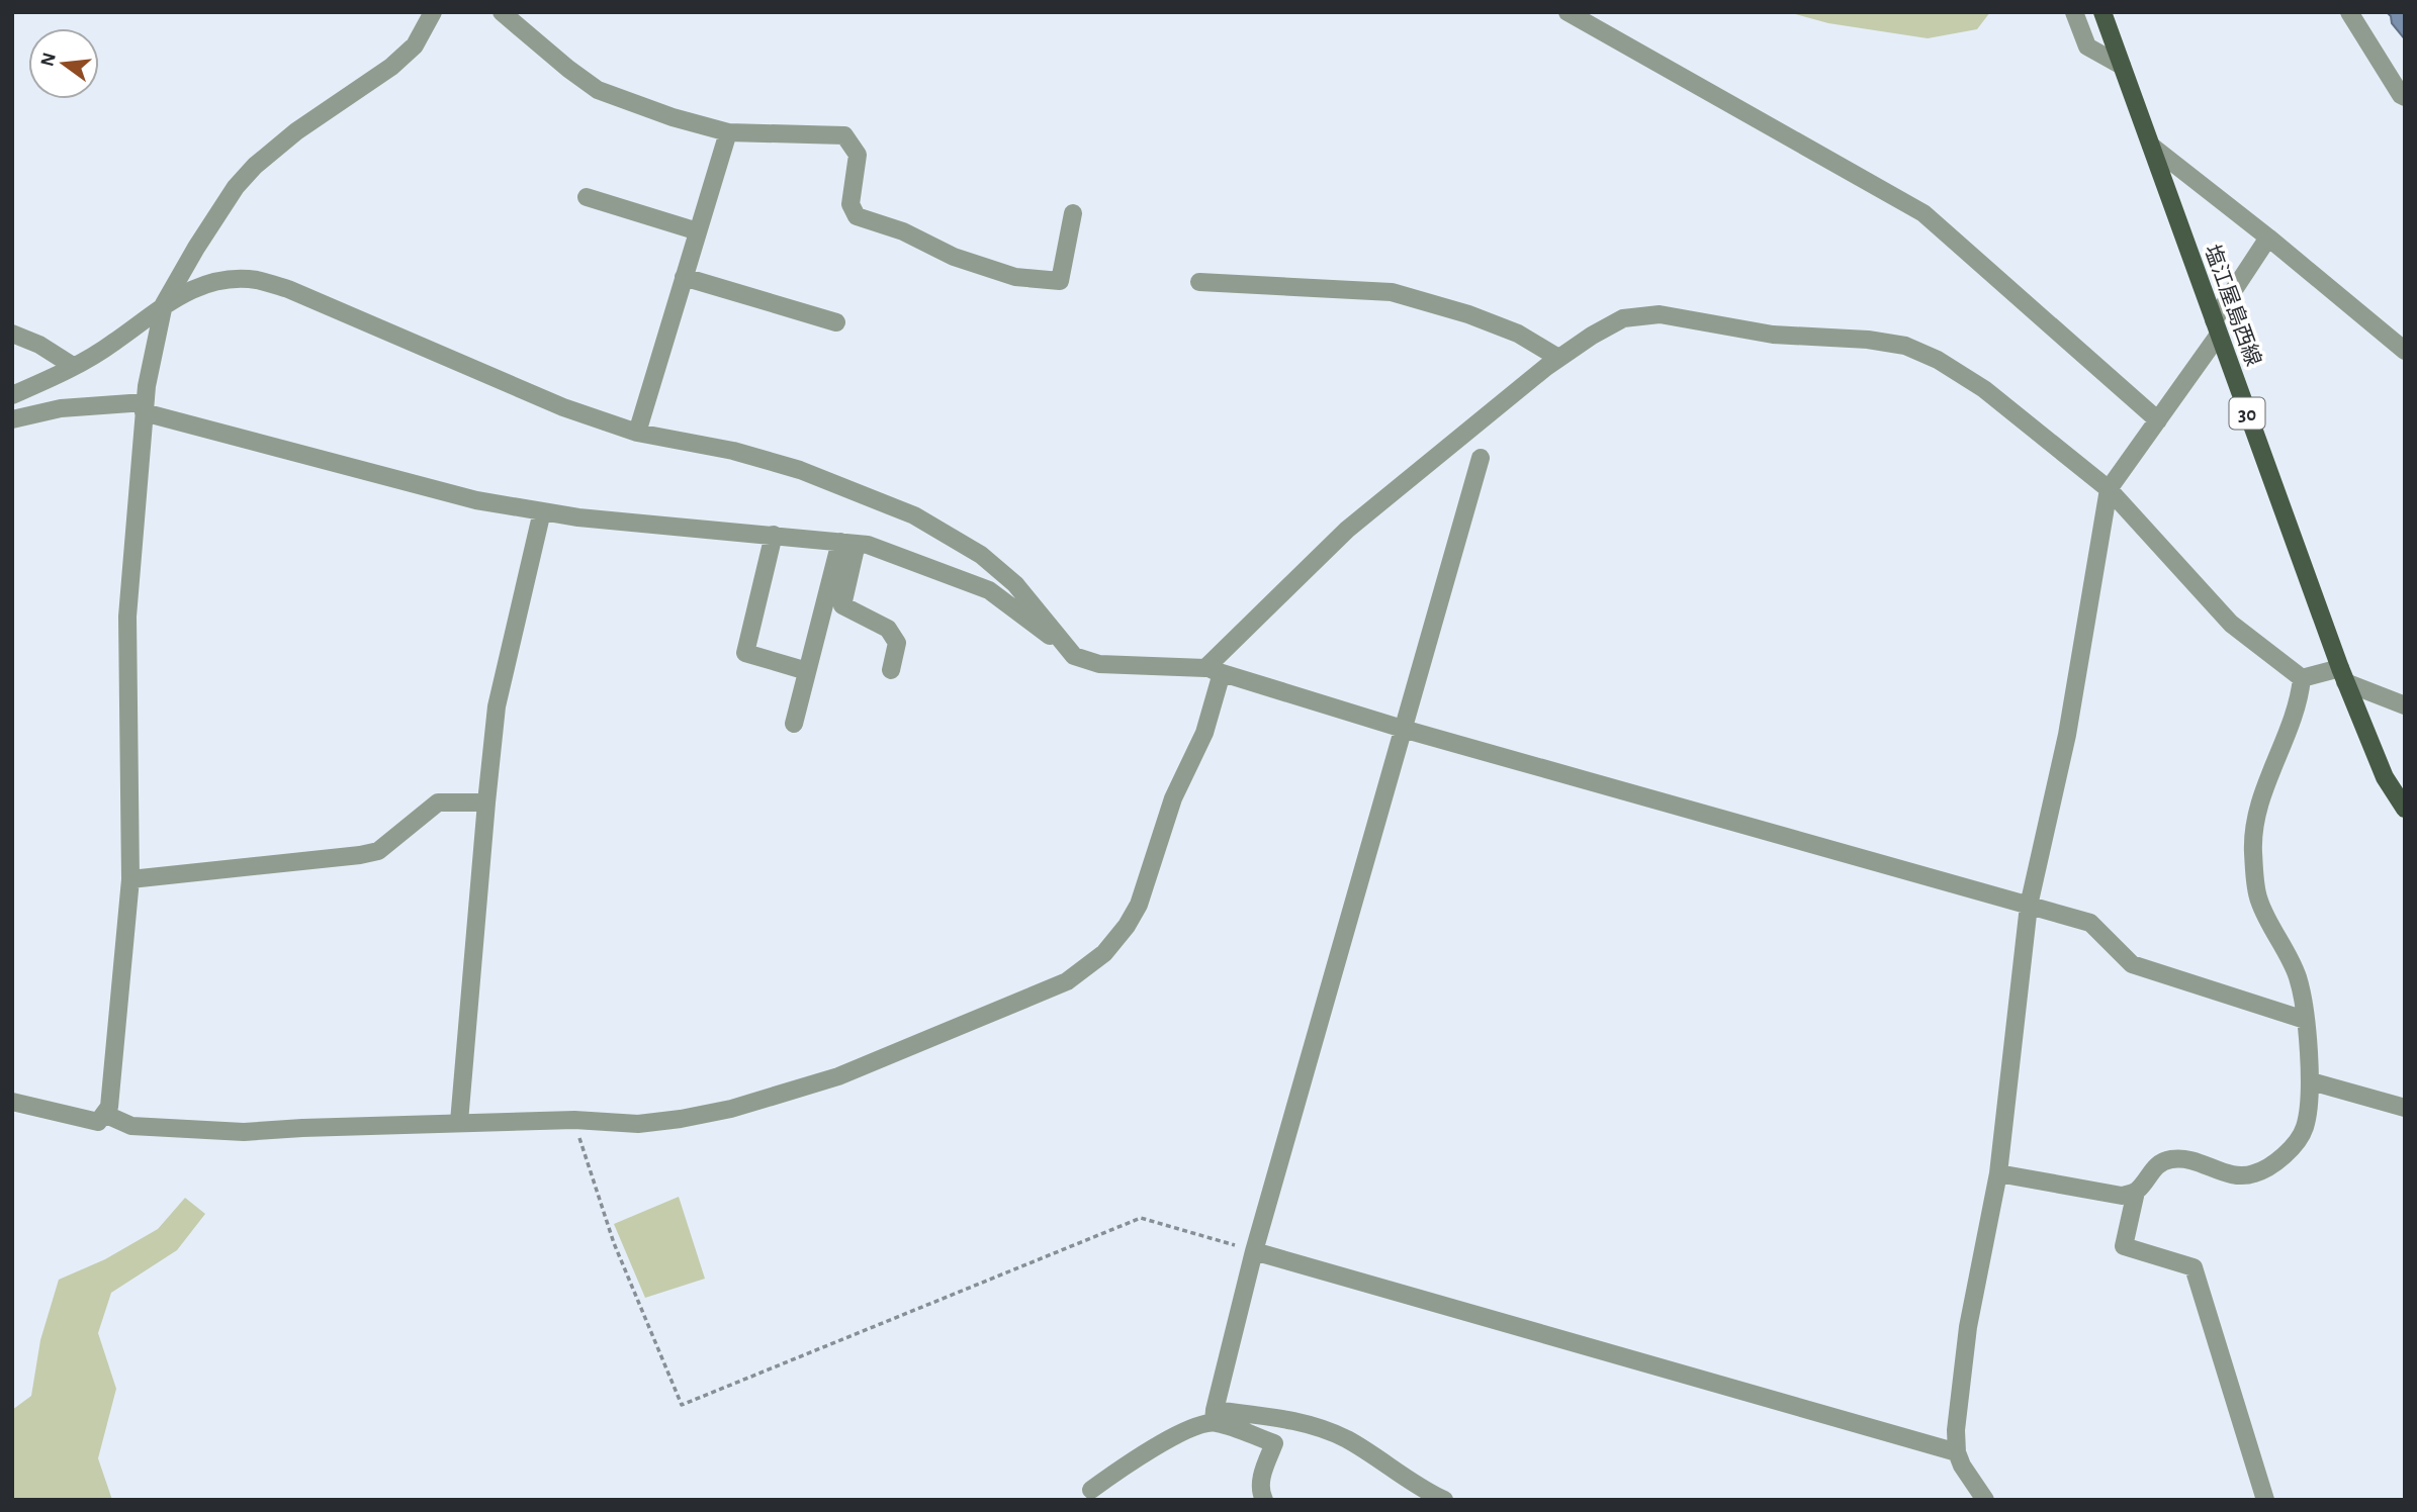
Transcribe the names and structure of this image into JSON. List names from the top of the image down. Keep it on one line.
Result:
{"streets":{"main road":["塩江屋島西線","30"]},"north":"left"}
